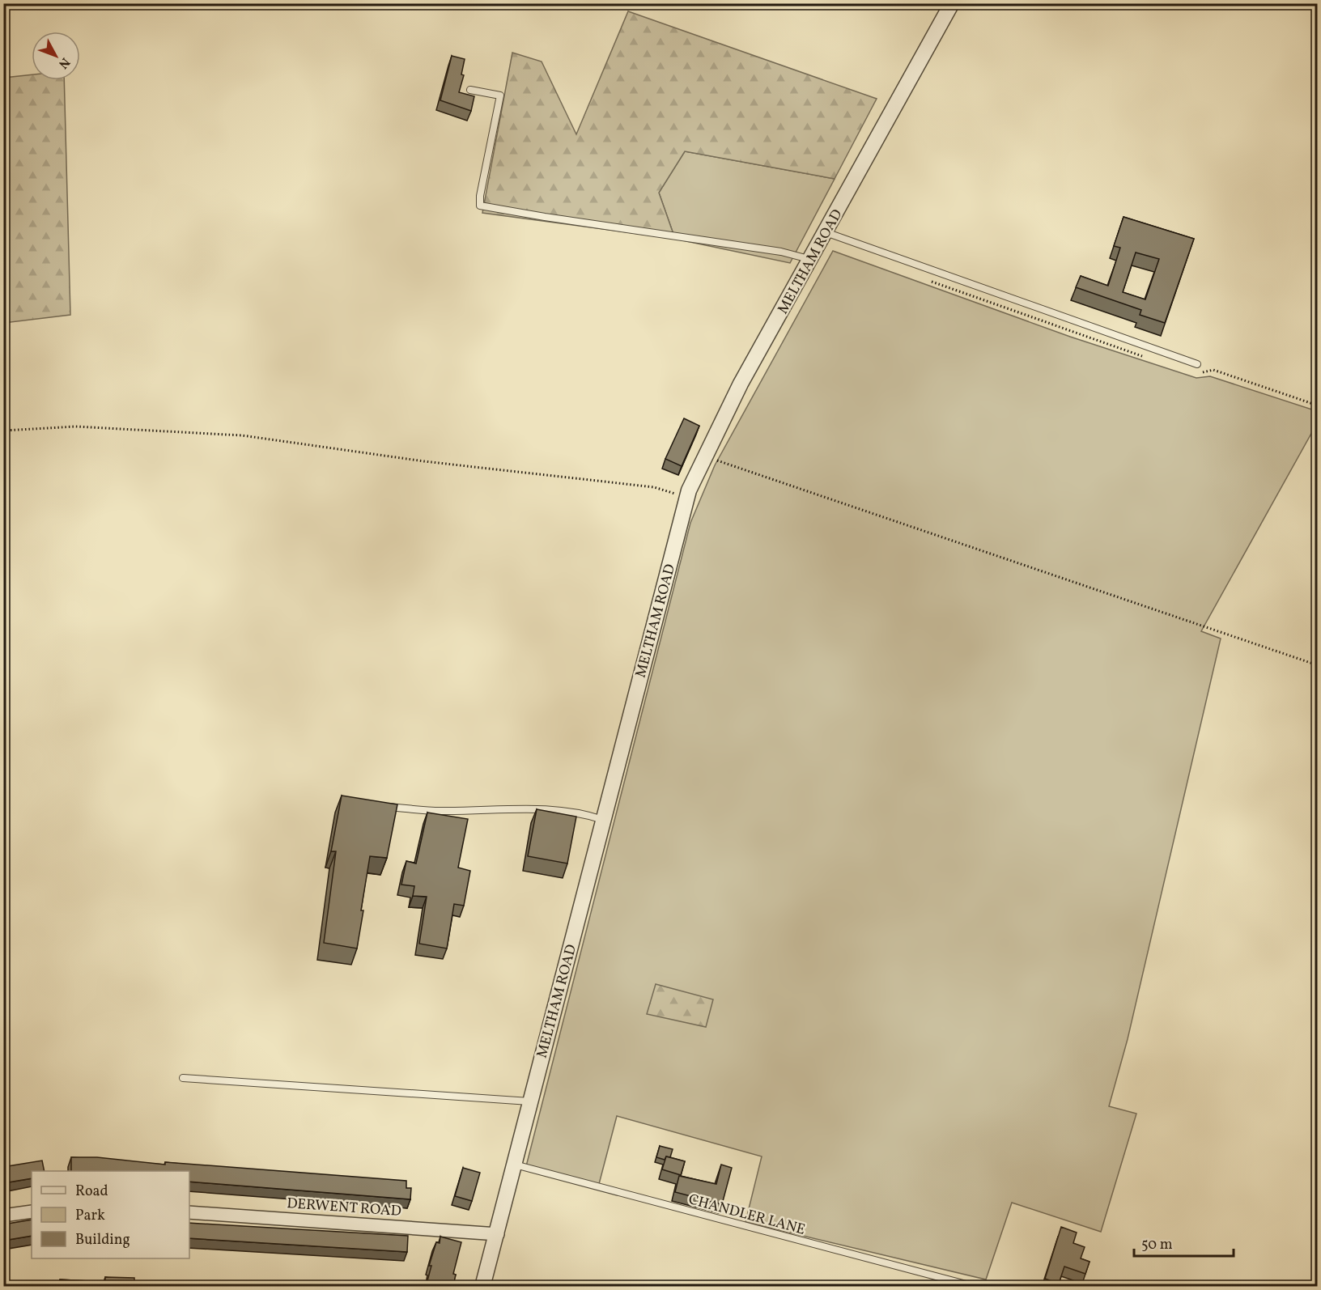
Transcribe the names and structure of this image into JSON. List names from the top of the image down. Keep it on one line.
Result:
{"streets":{"street":["MELTHAM ROAD","DERWENT ROAD"],"lane":["CHANDLER LANE"]},"crossings":[["MELTHAM ROAD","DERWENT ROAD"],["MELTHAM ROAD","CHANDLER LANE"]],"legend":["Road","Park","Building"],"scale_bar":"50 m","north":"bottom right"}
